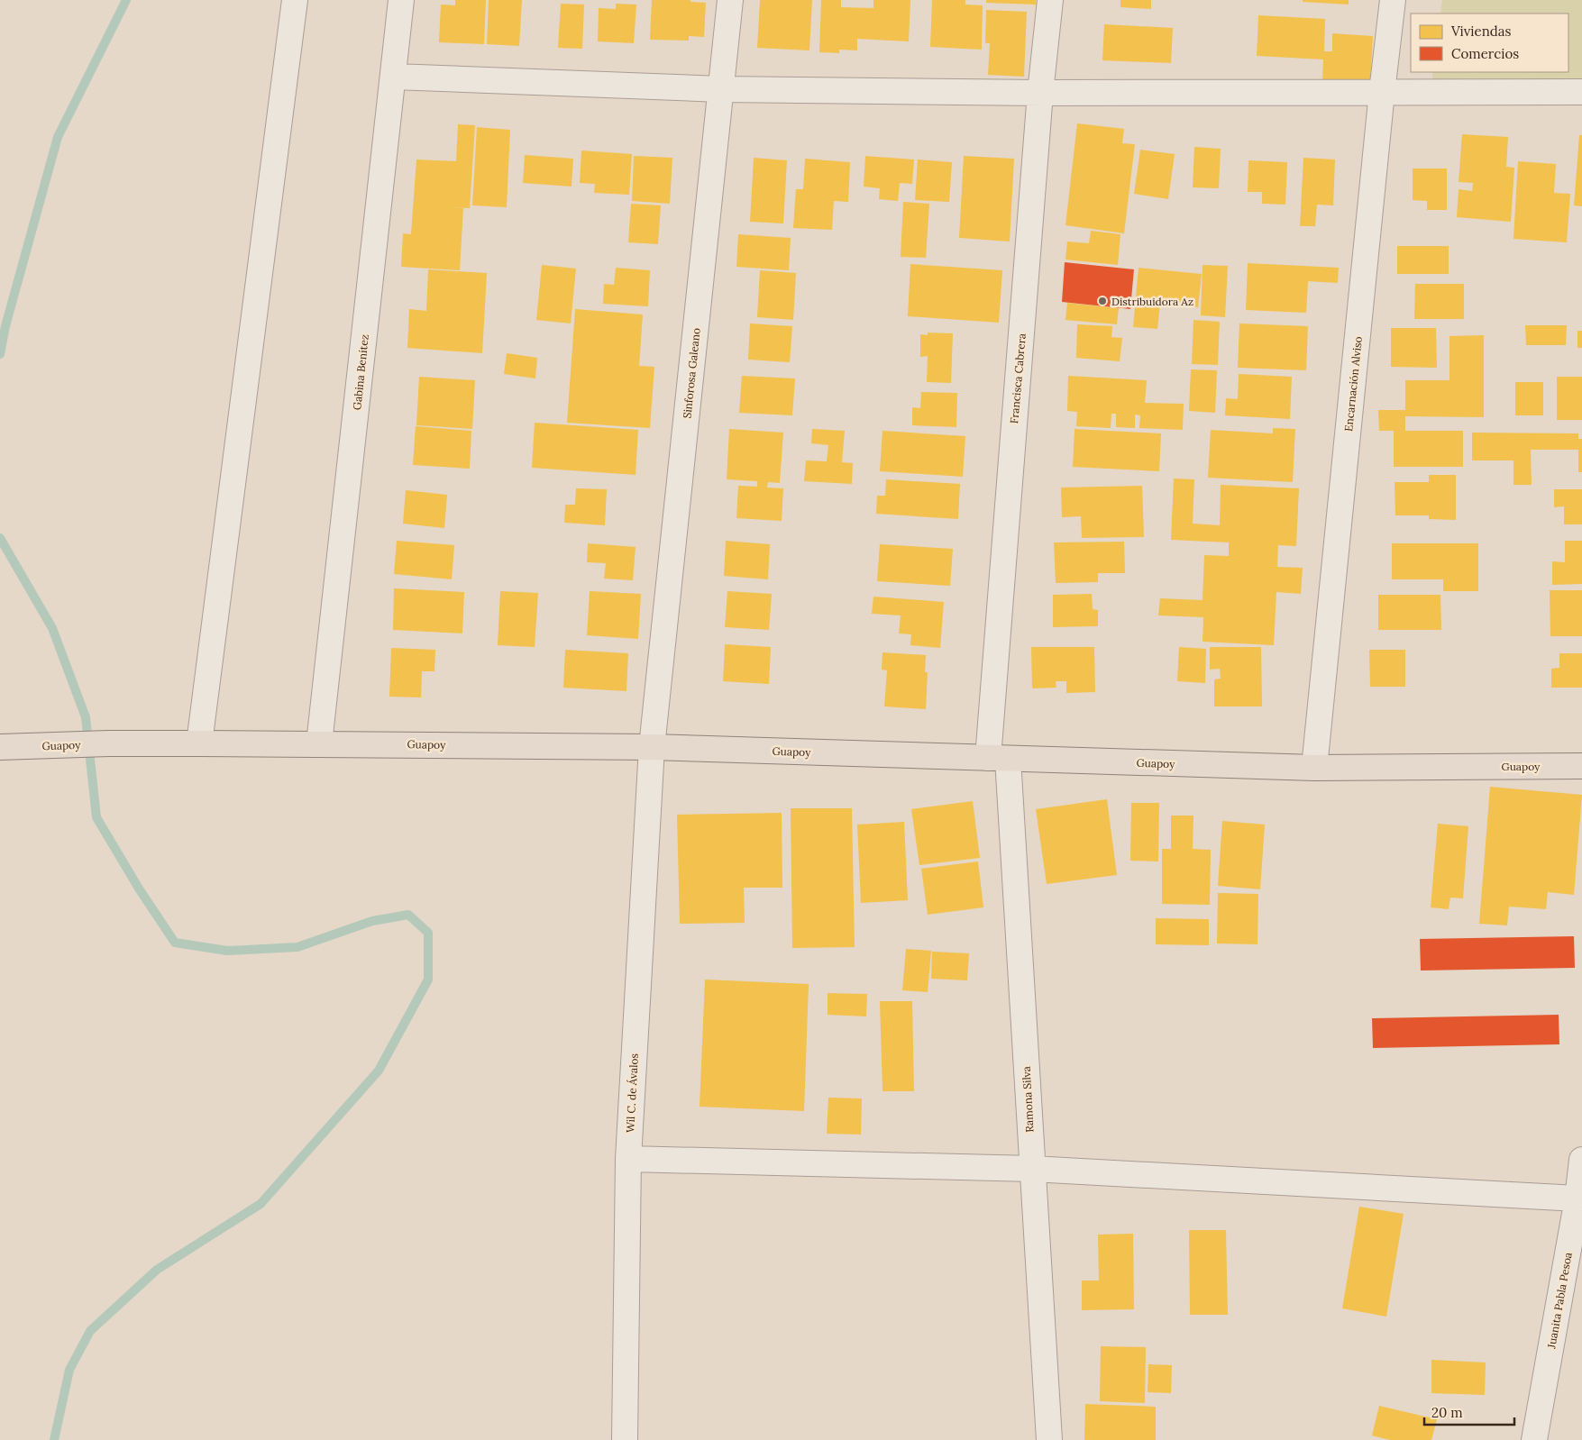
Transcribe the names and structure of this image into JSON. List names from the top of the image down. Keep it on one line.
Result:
{"streets":{"main road":["Guapoy"],"street":["Gabina Benítez","Sinforosa Galeano","Francisca Cabrera","Encarnación Alviso","Wil C. de Ávalos","Ramona Silva","Juanita Pabla Pesoa"]},"crossings":[["Gabina Benítez","Guapoy"],["Sinforosa Galeano","Guapoy"],["Sinforosa Galeano","Wil C. de Ávalos"],["Francisca Cabrera","Guapoy"],["Francisca Cabrera","Ramona Silva"],["Encarnación Alviso","Guapoy"],["Guapoy","Wil C. de Ávalos"],["Guapoy","Ramona Silva"]],"places":["Distribuidora Az"],"legend":["Viviendas","Comercios"],"scale_bar":"20 m"}
